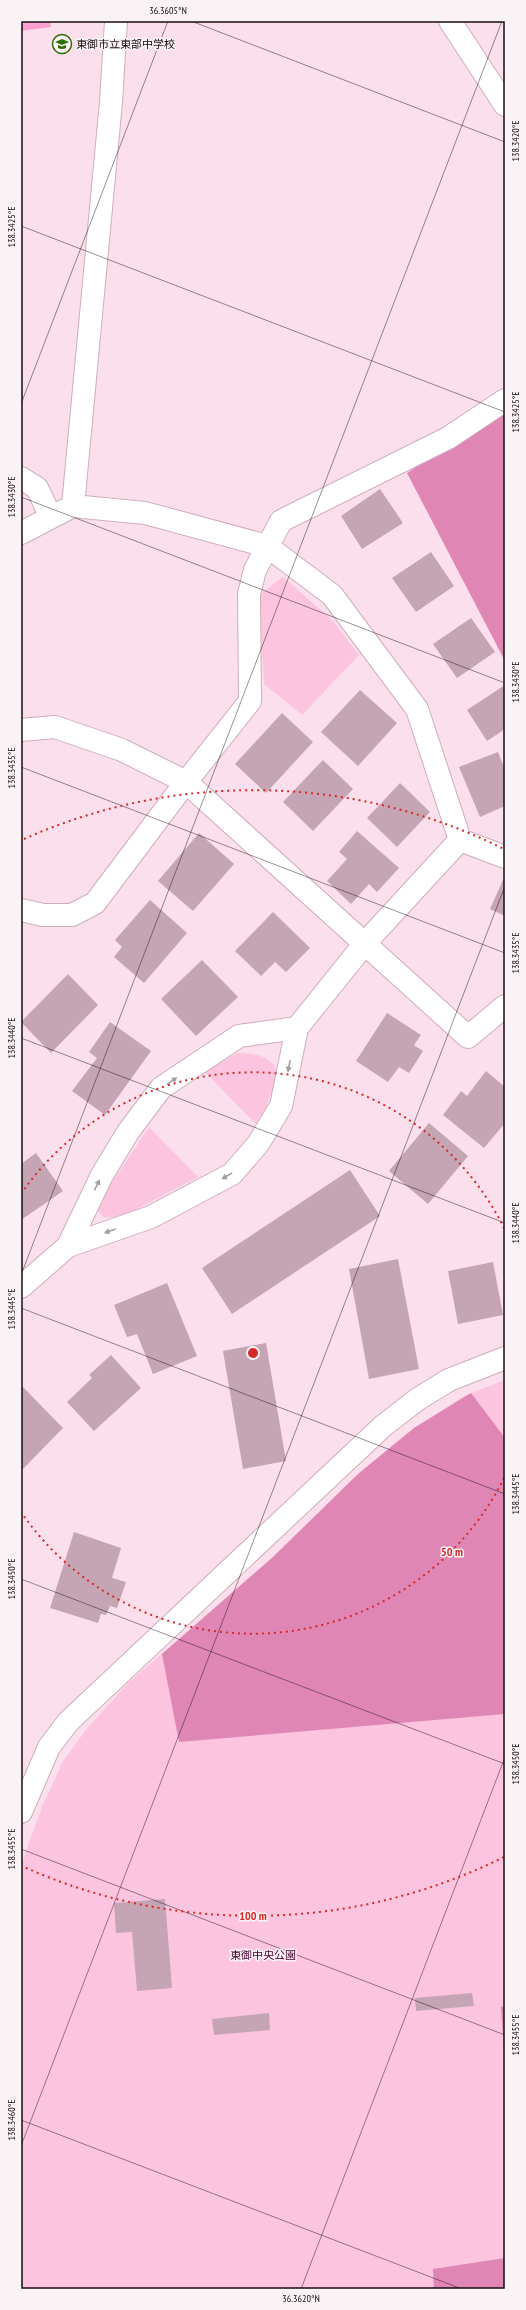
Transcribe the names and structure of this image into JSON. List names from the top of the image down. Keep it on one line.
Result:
{"parks":["東御中央公園"],"places":{"school or university":["東御市立東部中学校"]},"coordinates":["36.3605°N","138.3420°E","138.3425°E","138.3430°E","138.3435°E","138.3440°E","138.3445°E","138.3450°E","138.3455°E","138.3460°E","36.3620°N"],"rings":["50 m","100 m"]}
